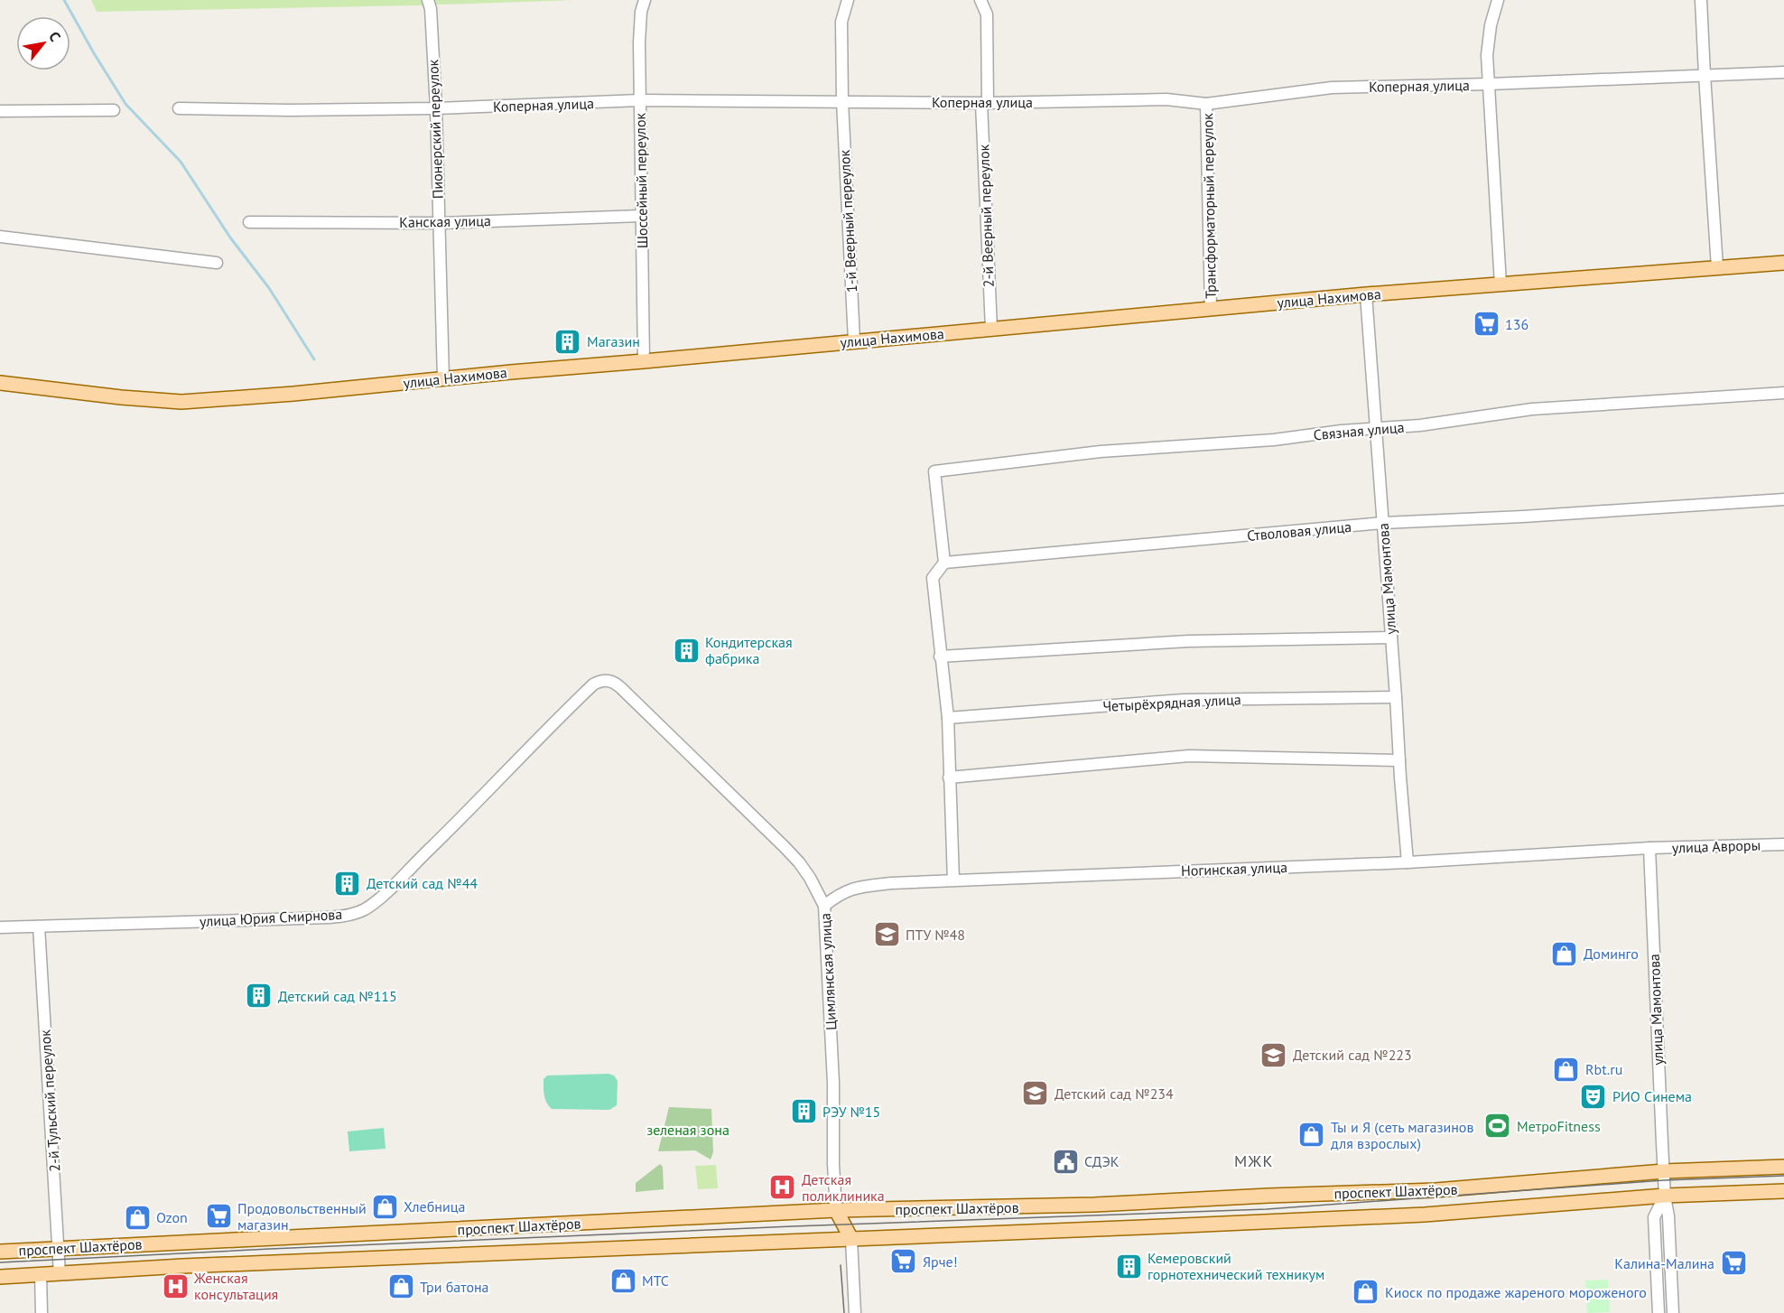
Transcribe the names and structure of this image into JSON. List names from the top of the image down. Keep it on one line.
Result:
{"streets":{"main road":["улица Нахимова","Цимлянская улица","проспект Шахтёров"],"street":["Коперная улица","Пионерский переулок","Шоссейный переулок","Трансформаторный переулок","2-й Веерный переулок","Канская улица","1-й Веерный переулок","Связная улица","Стволовая улица","улица Мамонтова","Четырёхрядная улица","улица Авроры","Ногинская улица","улица Юрия Смирнова","2-й Тульский переулок"]},"crossings":[["Коперная улица","Пионерский переулок"],["Коперная улица","Шоссейный переулок"],["Коперная улица","Трансформаторный переулок"],["Коперная улица","2-й Веерный переулок"],["Коперная улица","1-й Веерный переулок"],["Пионерский переулок","Канская улица"],["Пионерский переулок","улица Нахимова"],["Шоссейный переулок","Канская улица"],["Шоссейный переулок","улица Нахимова"],["Трансформаторный переулок","улица Нахимова"],["2-й Веерный переулок","улица Нахимова"],["1-й Веерный переулок","улица Нахимова"],["улица Нахимова","улица Мамонтова"],["Связная улица","Стволовая улица"],["Связная улица","улица Мамонтова"],["Стволовая улица","улица Мамонтова"],["улица Мамонтова","Четырёхрядная улица"],["улица Мамонтова","улица Авроры"],["улица Мамонтова","Ногинская улица"],["улица Мамонтова","проспект Шахтёров"],["улица Авроры","Ногинская улица"],["Ногинская улица","Цимлянская улица"],["улица Юрия Смирнова","Цимлянская улица"],["улица Юрия Смирнова","2-й Тульский переулок"],["Цимлянская улица","проспект Шахтёров"],["2-й Тульский переулок","проспект Шахтёров"]],"districts":["МЖК"],"parks":["зеленая зона"],"places":{"supermarket":["136","Продовольственный магазин","Ярче!","Калина-Малина"],"building":["Магазин","Кондитерская фабрика","Детский сад №44","Детский сад №115","РЭУ №15","Кемеровский горнотехнический техникум"],"school or university":["ПТУ №48","Детский сад №223","Детский сад №234"],"shop":["Доминго","Rbt.ru","Ты и Я (сеть магазинов для взрослых)","Хлебница","Ozon","МТС","Три батона","Киоск по продаже жареного мороженого"],"theatre":["РИО Синема"],"sports":["МетроFitness"],"public building":["СДЭК"],"hospital":["Детская поликлиника","Женская консультация"]},"north":"top right"}
